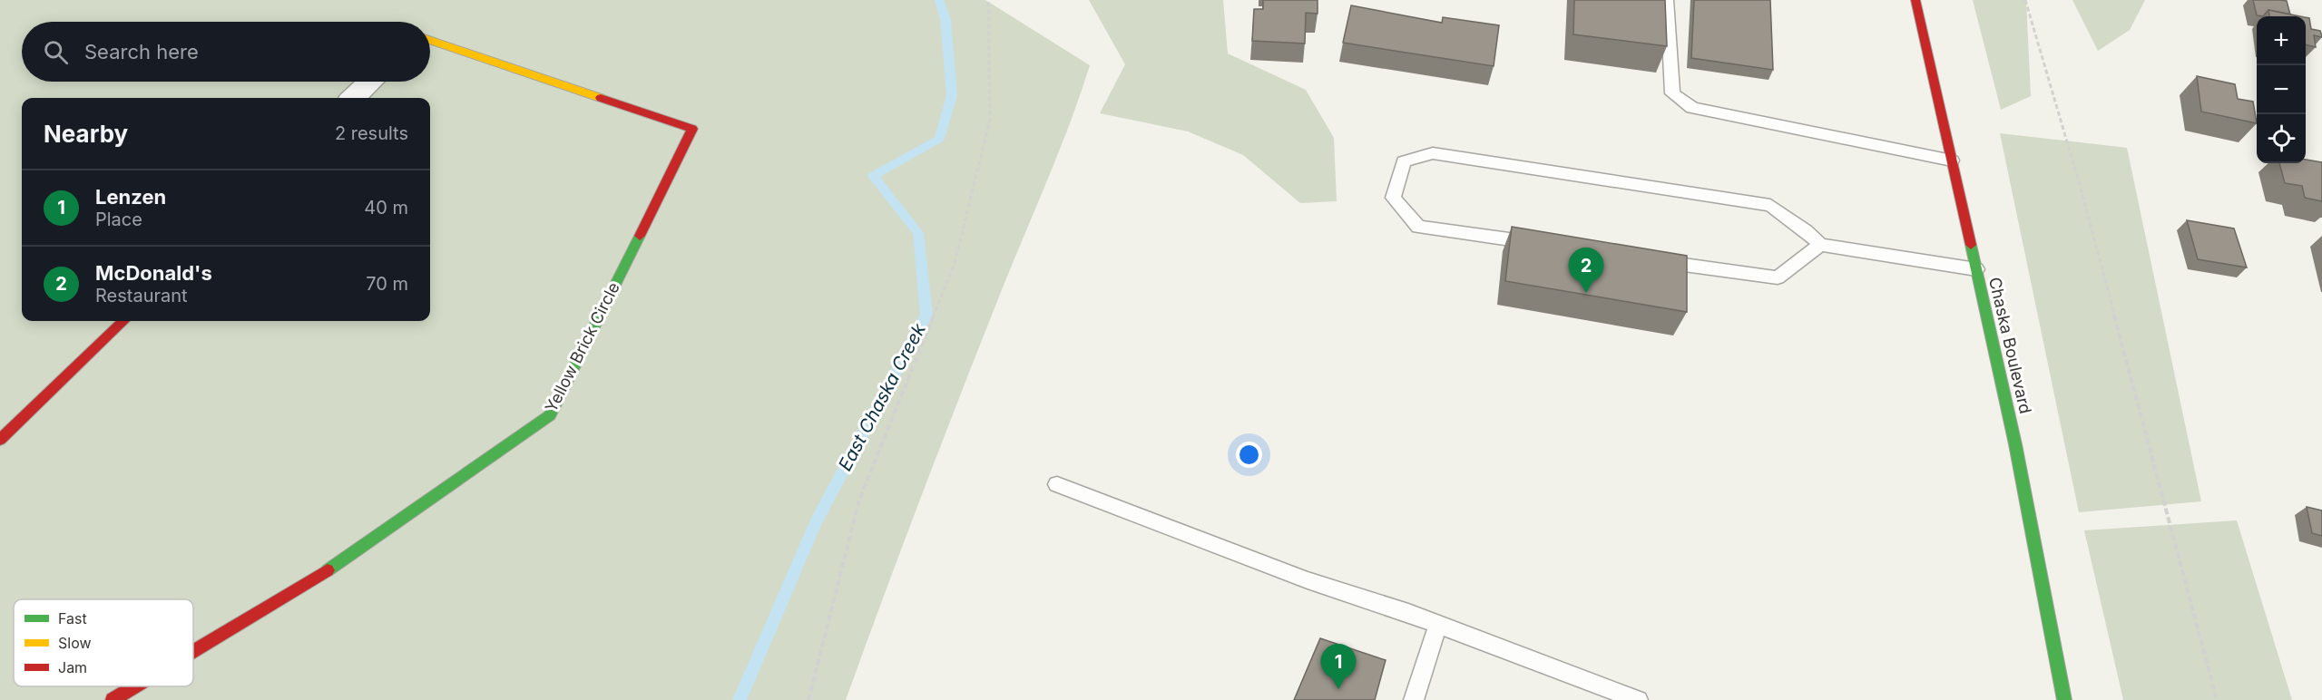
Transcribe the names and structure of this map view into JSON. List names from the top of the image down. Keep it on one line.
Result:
{"streets":{"street":["Chaska Boulevard","Yellow Brick Circle"]},"water":["East Chaska Creek"],"legend":["Fast","Slow","Jam"],"page":{"map_buttons":["+","−"],"search":"Search here","heading":["Nearby","2 results"],"list":[{"mark":"1","name":"Lenzen","note":"Place","value":"40 m"},{"mark":"2","name":"McDonald's","note":"Restaurant","value":"70 m"}],"pins":["2","1"]}}
